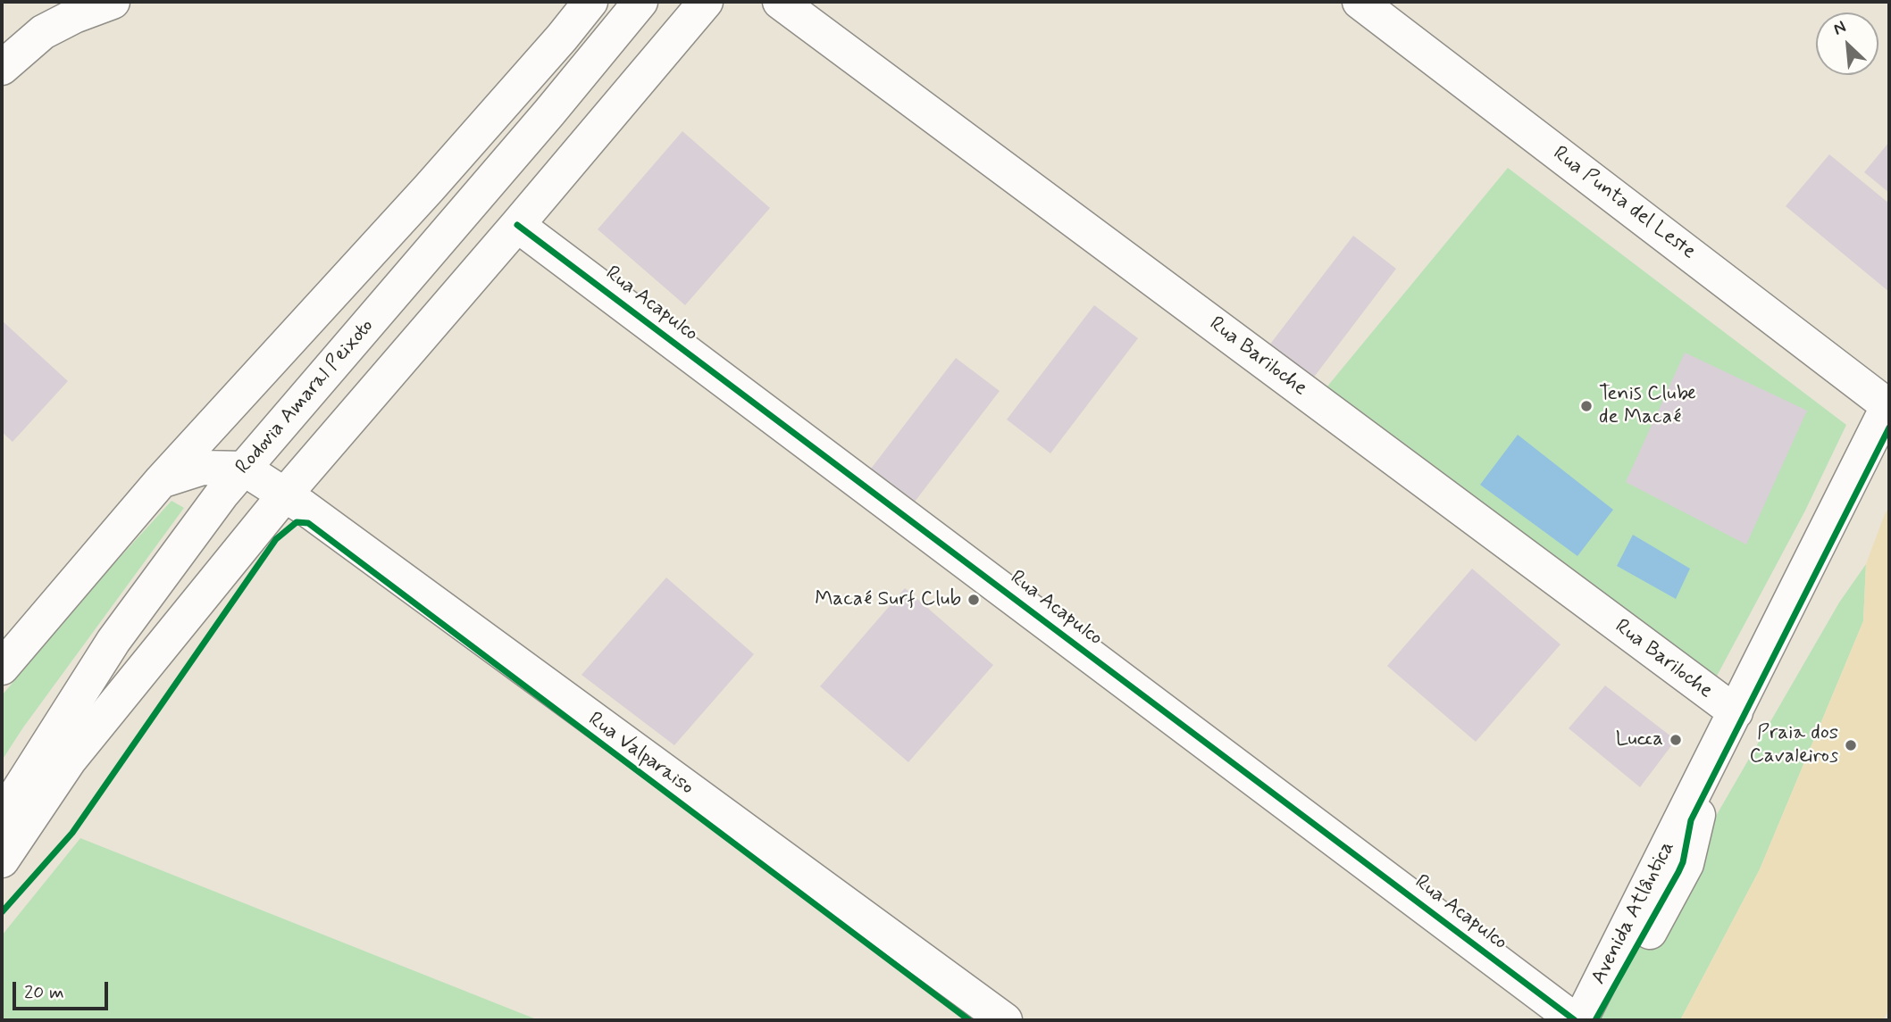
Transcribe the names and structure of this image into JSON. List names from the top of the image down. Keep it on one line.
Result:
{"streets":{"main road":["Rua Punta del Leste","Rua Acapulco","Rua Bariloche","Rodovia Amaral Peixoto","Rua Valparaiso","Avenida Atlântica"]},"crossings":[["Rua Punta del Leste","Avenida Atlântica"],["Rua Bariloche","Avenida Atlântica"],["Rodovia Amaral Peixoto","Rua Valparaiso"]],"places":["Tenis Clube de Macaé","Macaé Surf Club","Lucca","Praia dos Cavaleiros"],"scale_bar":"20 m","north":"top left"}
